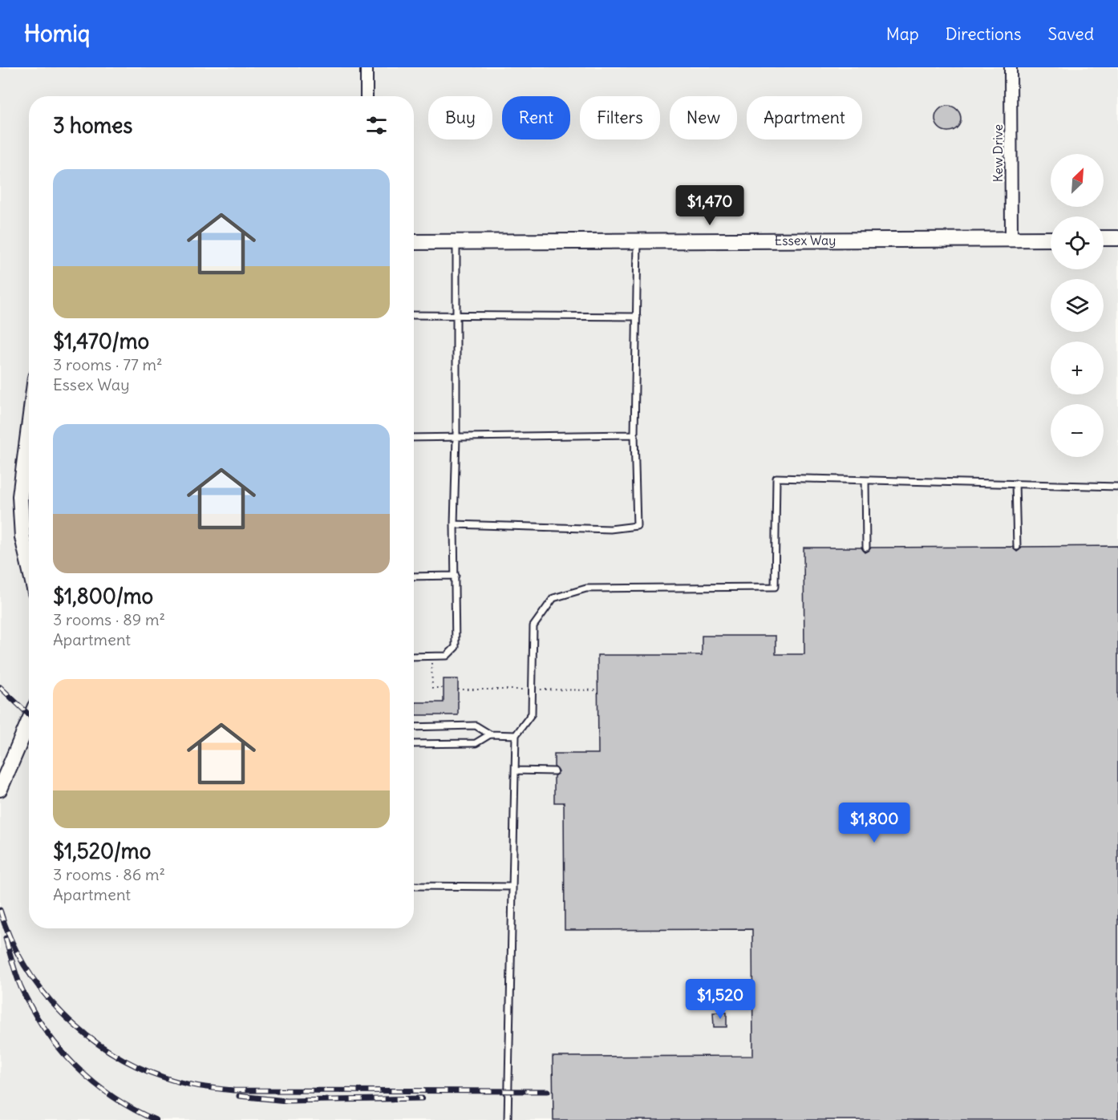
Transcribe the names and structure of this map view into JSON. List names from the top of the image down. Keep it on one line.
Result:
{"streets":{"street":["Kew Drive","Essex Way"]},"crossings":[["Kew Drive","Essex Way"]],"north":"top right","page":{"header":"Homiq","nav":["Map","Directions","Saved"],"chip":["Buy","Rent","Filters","New","Apartment"],"heading":"3 homes","map_buttons":["+","−"],"list":[{"name":"$1,470/mo","note":"3 rooms · 77 m² · Essex Way"},{"name":"$1,800/mo","note":"3 rooms · 89 m² · Apartment"},{"name":"$1,520/mo","note":"3 rooms · 86 m² · Apartment"}],"price":["$1,470","$1,800","$1,520"]}}
